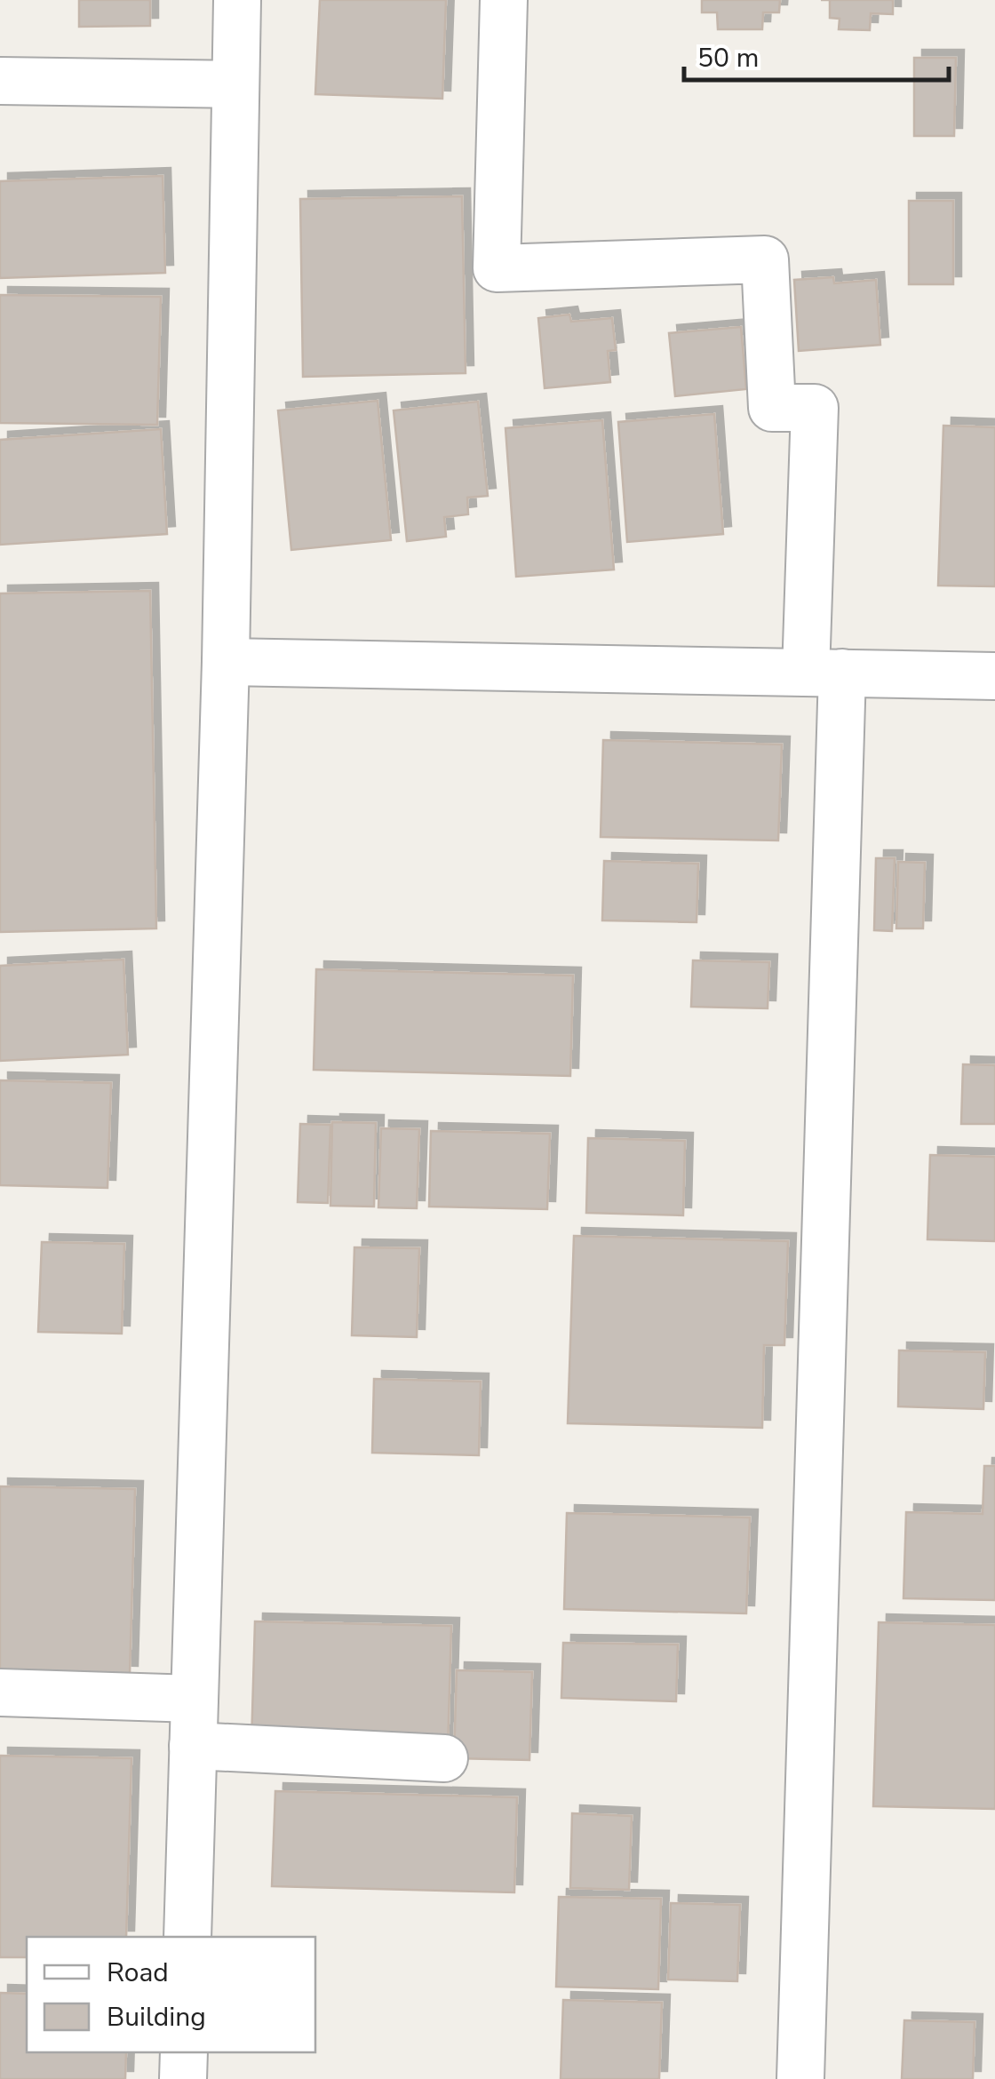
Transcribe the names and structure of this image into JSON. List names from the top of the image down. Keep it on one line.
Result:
{"legend":["Road","Building"],"scale_bar":"50 m"}
